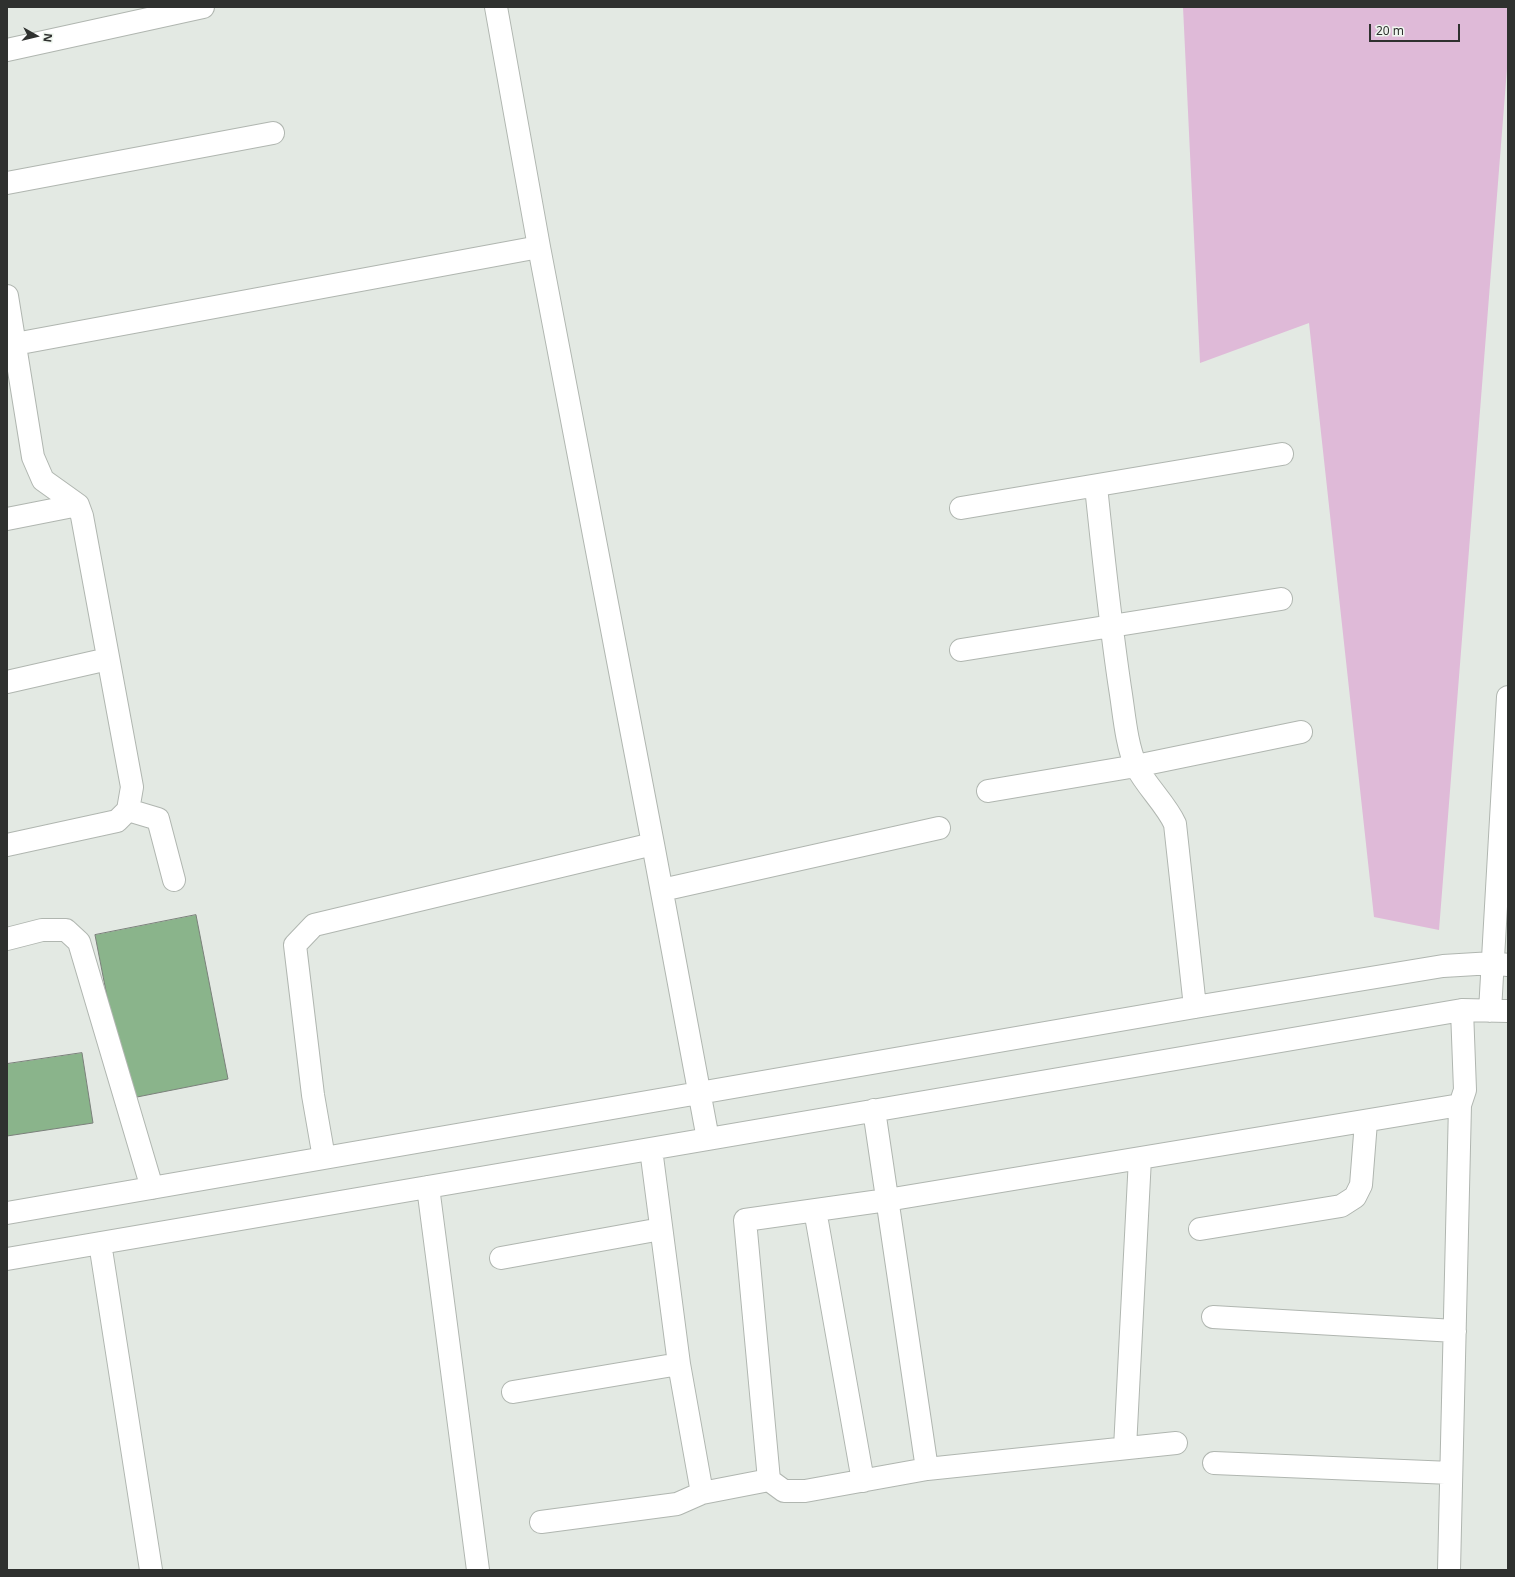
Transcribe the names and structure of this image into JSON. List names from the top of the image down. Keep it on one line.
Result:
{"scale_bar":"20 m","north":"right"}
